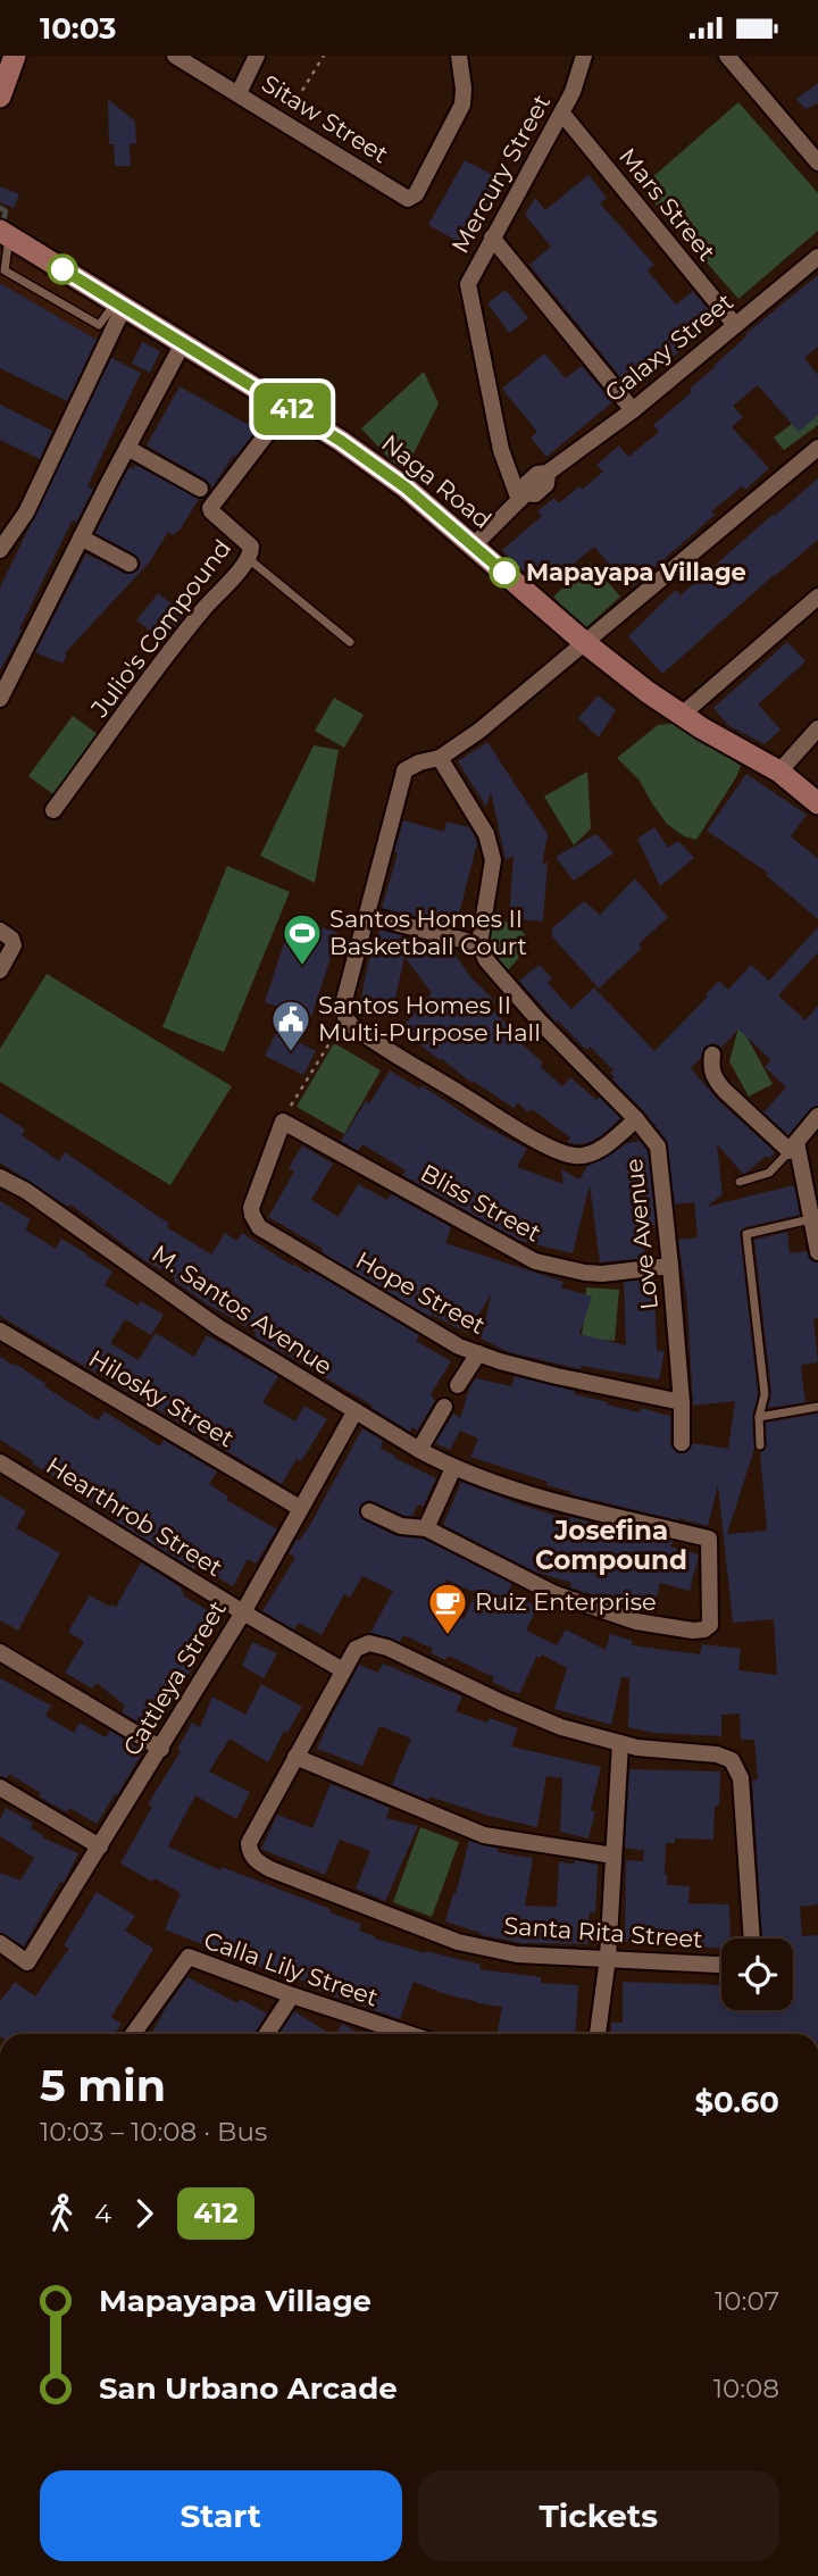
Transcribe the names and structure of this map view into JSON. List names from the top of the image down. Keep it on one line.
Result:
{"streets":{"main road":["Naga Road"],"street":["Sitaw Street","Mercury Street","Mars Street","Galaxy Street","Julio's Compound","Bliss Street","Love Avenue","Hope Street","M. Santos Avenue","Hilosky Street","Hearthrob Street","Cattleya Street","Santa Rita Street","Calla Lily Street"]},"crossings":[["Mercury Street","Mars Street"],["Mercury Street","Galaxy Street"],["Mars Street","Galaxy Street"],["Galaxy Street","Naga Road"],["Naga Road","Julio's Compound"],["Bliss Street","Love Avenue"],["Bliss Street","Hope Street"],["Love Avenue","Hope Street"],["M. Santos Avenue","Cattleya Street"],["Hilosky Street","Cattleya Street"],["Hearthrob Street","Cattleya Street"]],"districts":["Josefina Compound"],"places":{"other":["Mapayapa Village"],"sports":["Santos Homes II Basketball Court"],"public building":["Santos Homes II Multi-Purpose Hall"],"cafe":["Ruiz Enterprise"]},"lines":["bus line 412"],"page":{"status":"10:03","on_map":"412","heading":["5 min","10:03 – 10:08 · Bus","$0.60"],"legs":["4","412"],"list":[{"name":"Mapayapa Village","value":"10:07"},{"name":"San Urbano Arcade","value":"10:08"}],"buttons":["Start","Tickets"]}}
